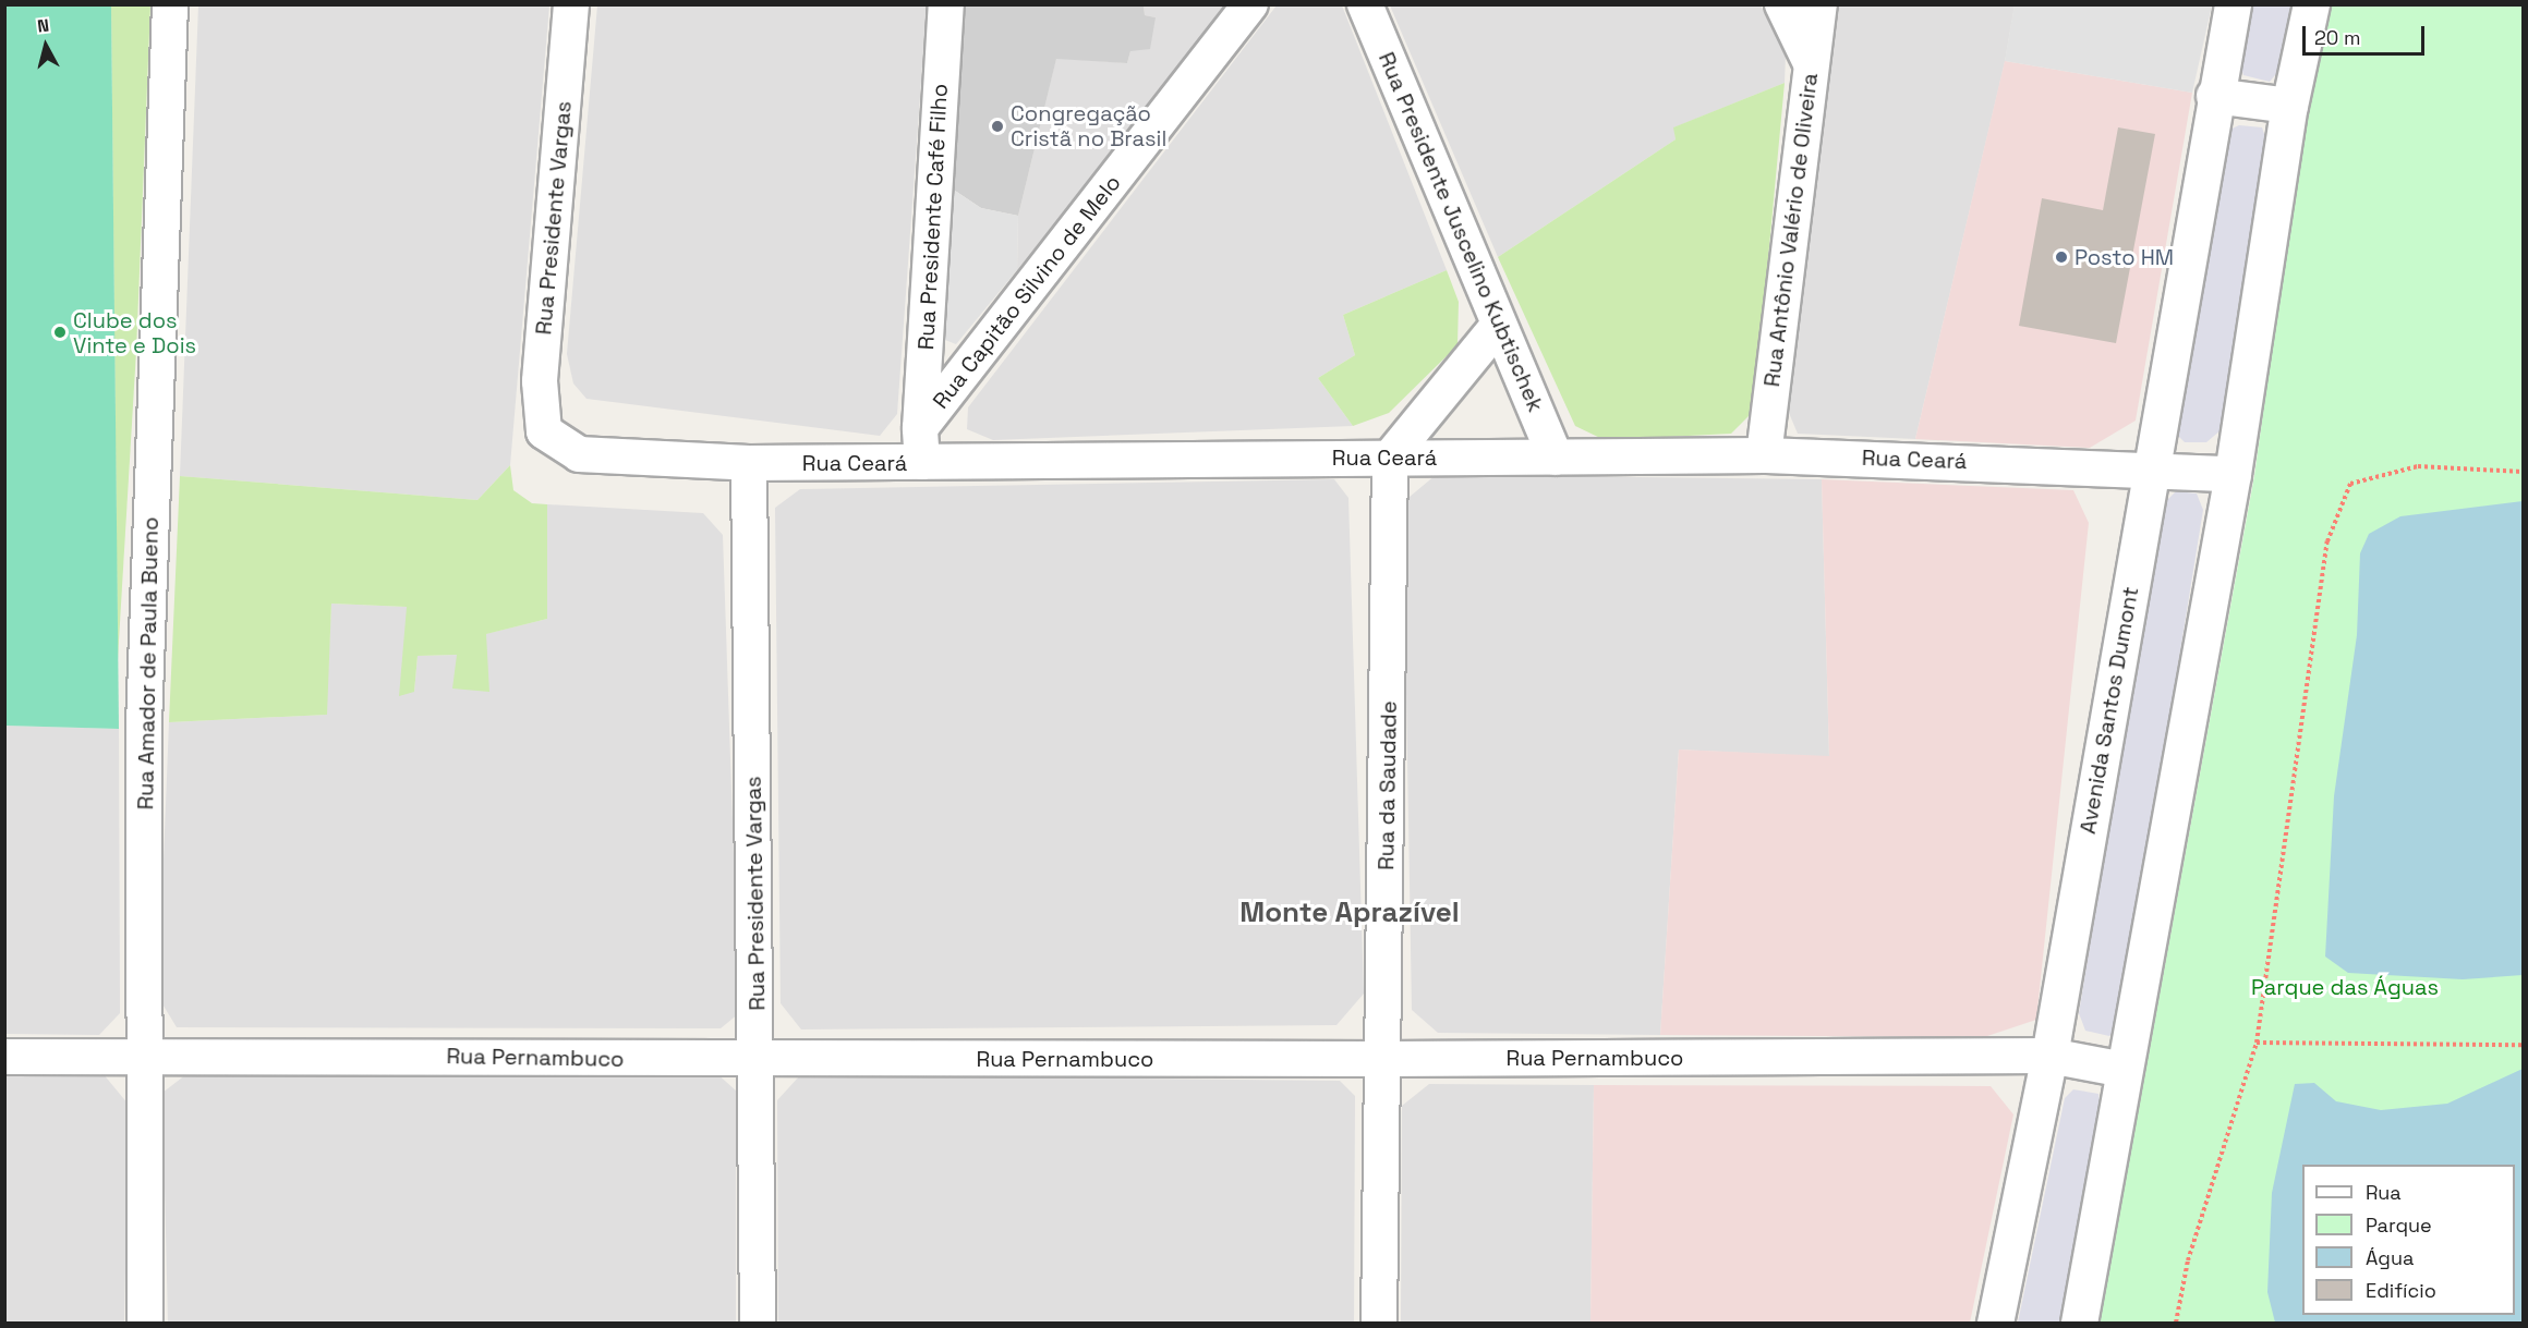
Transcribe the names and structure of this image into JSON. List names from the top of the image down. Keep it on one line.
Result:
{"streets":{"street":["Rua Presidente Café Filho","Rua Presidente Vargas","Rua Antônio Valério de Oliveira","Rua Presidente Juscelino Kubtischek","Rua Capitão Silvino de Melo","Rua Ceará","Rua Amador de Paula Bueno","Avenida Santos Dumont","Rua da Saudade","Rua Pernambuco"]},"crossings":[["Rua Presidente Café Filho","Rua Capitão Silvino de Melo"],["Rua Presidente Vargas","Rua Ceará"],["Rua Presidente Vargas","Rua Pernambuco"],["Rua Antônio Valério de Oliveira","Rua Ceará"],["Rua Presidente Juscelino Kubtischek","Rua Ceará"],["Rua Capitão Silvino de Melo","Rua Ceará"],["Rua Ceará","Avenida Santos Dumont"],["Rua Ceará","Rua da Saudade"],["Rua Amador de Paula Bueno","Rua Pernambuco"],["Avenida Santos Dumont","Rua Pernambuco"],["Rua da Saudade","Rua Pernambuco"]],"districts":["Monte Aprazível"],"parks":["Parque das Águas"],"places":["Congregação Cristã no Brasil","Posto HM","Clube dos Vinte e Dois"],"legend":["Rua","Parque","Água","Edifício"],"scale_bar":"20 m","north":"top"}
